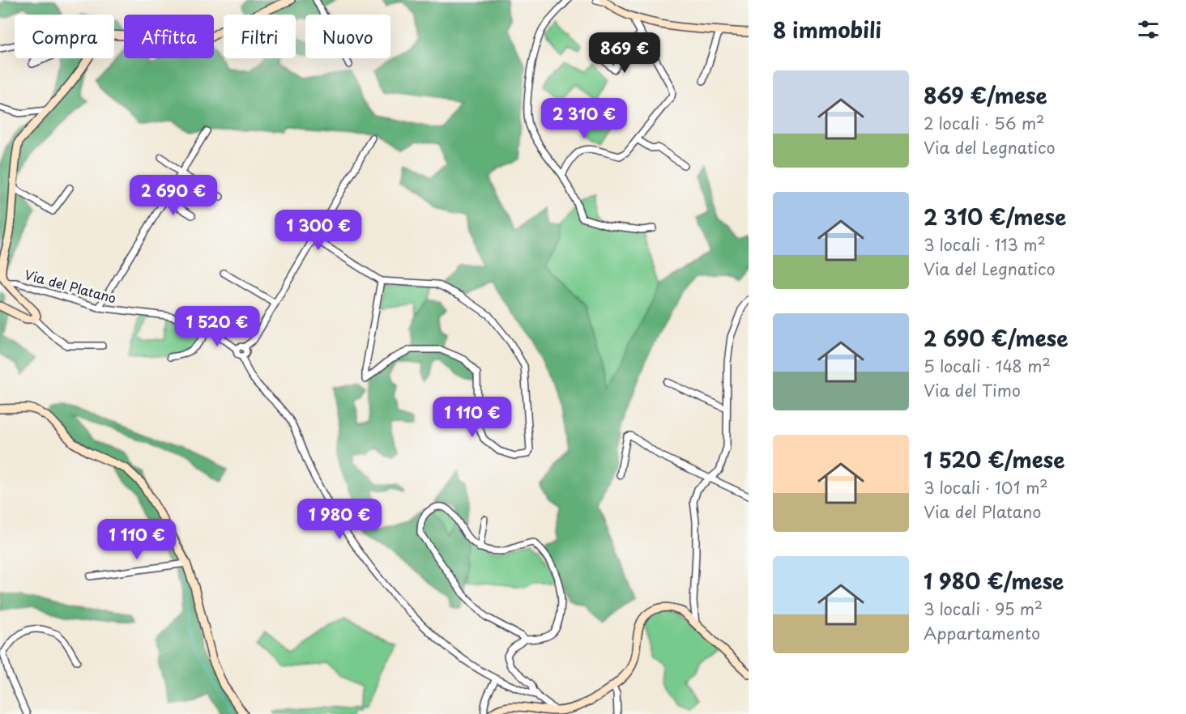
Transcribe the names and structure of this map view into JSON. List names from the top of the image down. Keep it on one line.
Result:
{"streets":{"street":["Via del Platano"]},"page":{"heading":"8 immobili","chip":["Compra","Affitta","Filtri","Nuovo"],"price":["869 €","2 310 €","2 690 €","1 300 €","1 520 €","1 110 €","1 980 €","1 110 €"],"list":[{"name":"869 €/mese","note":"2 locali · 56 m² · Via del Legnatico"},{"name":"2 310 €/mese","note":"3 locali · 113 m² · Via del Legnatico"},{"name":"2 690 €/mese","note":"5 locali · 148 m² · Via del Timo"},{"name":"1 520 €/mese","note":"3 locali · 101 m² · Via del Platano"},{"name":"1 980 €/mese","note":"3 locali · 95 m² · Appartamento"}]}}
